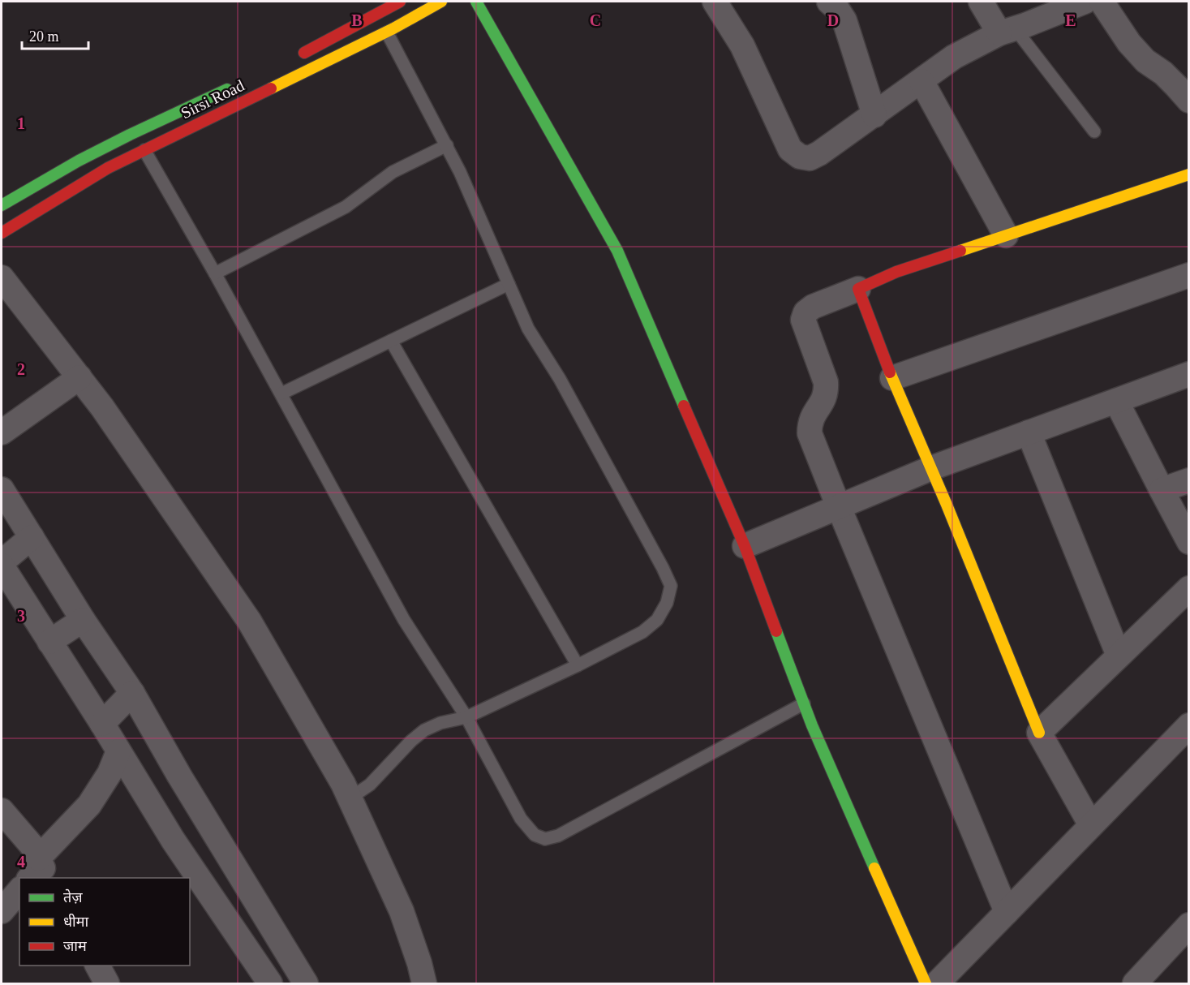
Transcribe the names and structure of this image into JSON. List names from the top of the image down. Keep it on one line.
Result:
{"streets":{"street":["Sirsi Road"]},"legend":["तेज़","धीमा","जाम"],"scale_bar":"20 m","grid":{"columns":["B","C","D","E"],"rows":["1","2","3","4"]}}
